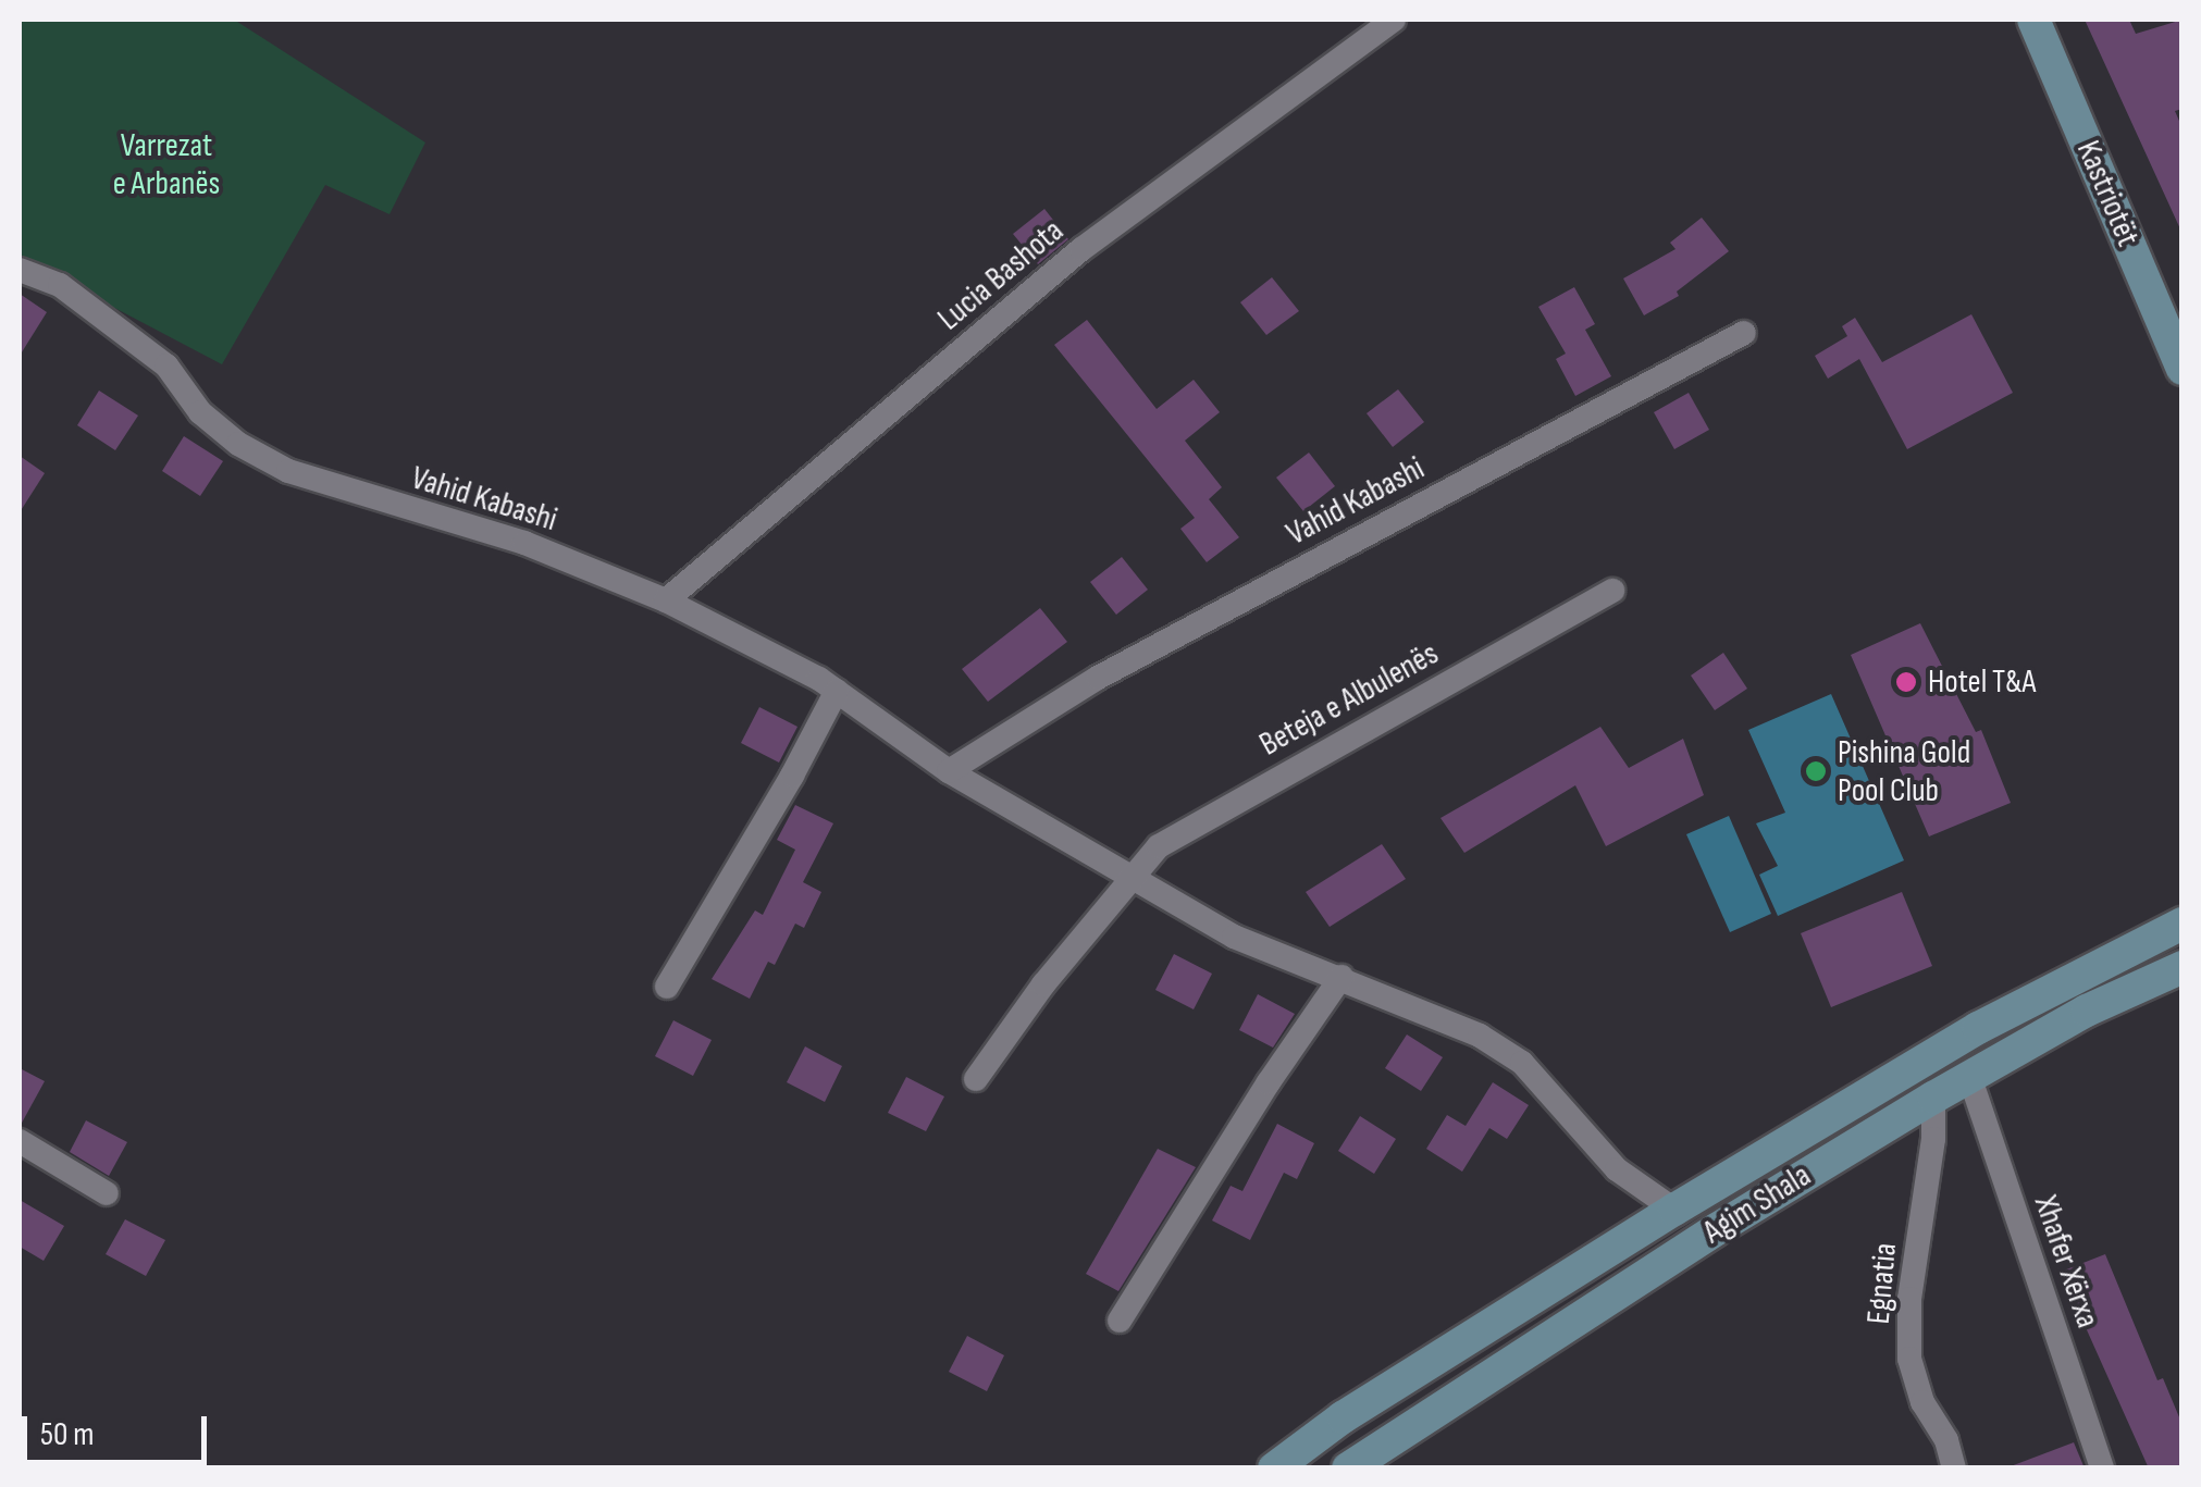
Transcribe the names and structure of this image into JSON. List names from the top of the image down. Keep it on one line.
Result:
{"streets":{"main road":["Kastriotët","Agim Shala"],"street":["Lucia Bashota","Vahid Kabashi","Beteja e Albulenës","Xhafer Xërxa","Egnatia"]},"crossings":[["Lucia Bashota","Vahid Kabashi"],["Vahid Kabashi","Beteja e Albulenës"],["Vahid Kabashi","Agim Shala"],["Agim Shala","Xhafer Xërxa"],["Agim Shala","Egnatia"]],"parks":["Varrezat e Arbanës"],"places":["Hotel T&A","Pishina Gold Pool Club"],"scale_bar":"50 m"}
